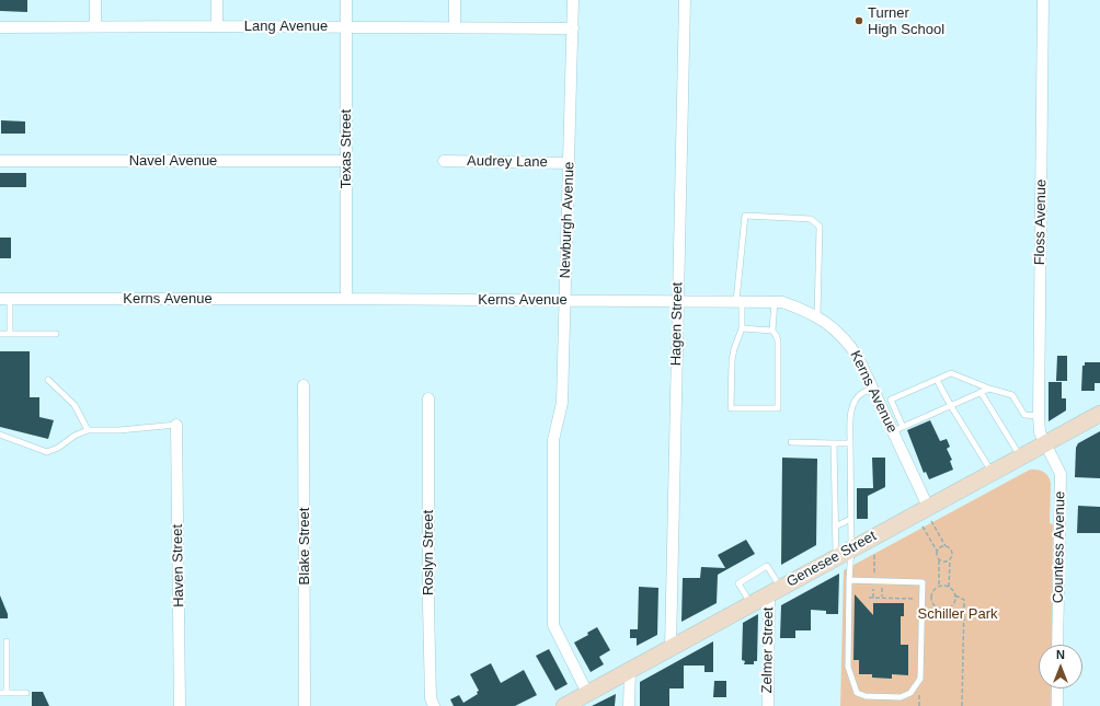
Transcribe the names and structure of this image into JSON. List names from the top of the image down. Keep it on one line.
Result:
{"streets":{"main road":["Genesee Street"],"street":["Lang Avenue","Texas Street","Navel Avenue","Audrey Lane","Newburgh Avenue","Floss Avenue","Kerns Avenue","Hagen Street","Blake Street","Countess Avenue","Roslyn Street","Haven Street","Zelmer Street"]},"crossings":[["Lang Avenue","Texas Street"],["Lang Avenue","Newburgh Avenue"],["Texas Street","Navel Avenue"],["Texas Street","Kerns Avenue"],["Audrey Lane","Newburgh Avenue"],["Newburgh Avenue","Kerns Avenue"],["Newburgh Avenue","Genesee Street"],["Floss Avenue","Countess Avenue"],["Floss Avenue","Genesee Street"],["Kerns Avenue","Hagen Street"],["Kerns Avenue","Genesee Street"],["Hagen Street","Genesee Street"],["Countess Avenue","Genesee Street"],["Genesee Street","Zelmer Street"]],"parks":["Schiller Park"],"places":["Turner High School"],"north":"top"}
